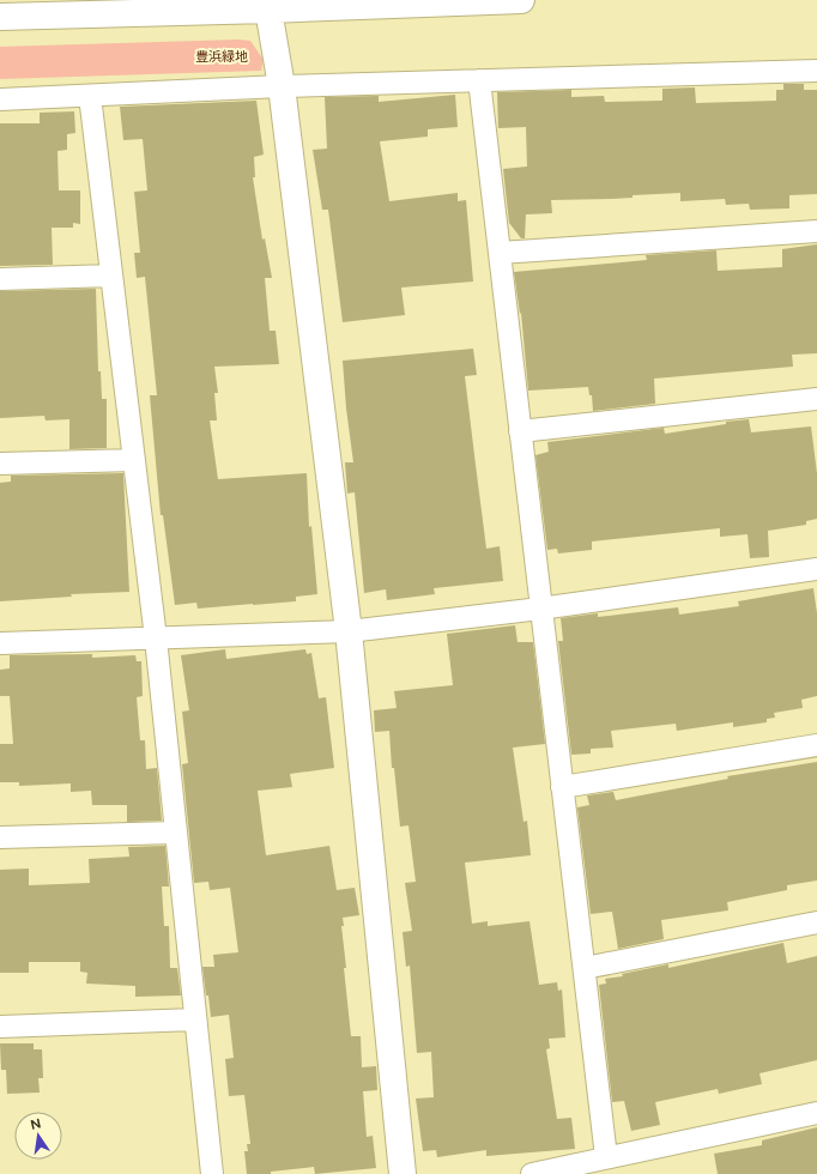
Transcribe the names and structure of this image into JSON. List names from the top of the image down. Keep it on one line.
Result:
{"parks":["豊浜緑地"],"north":"top"}
